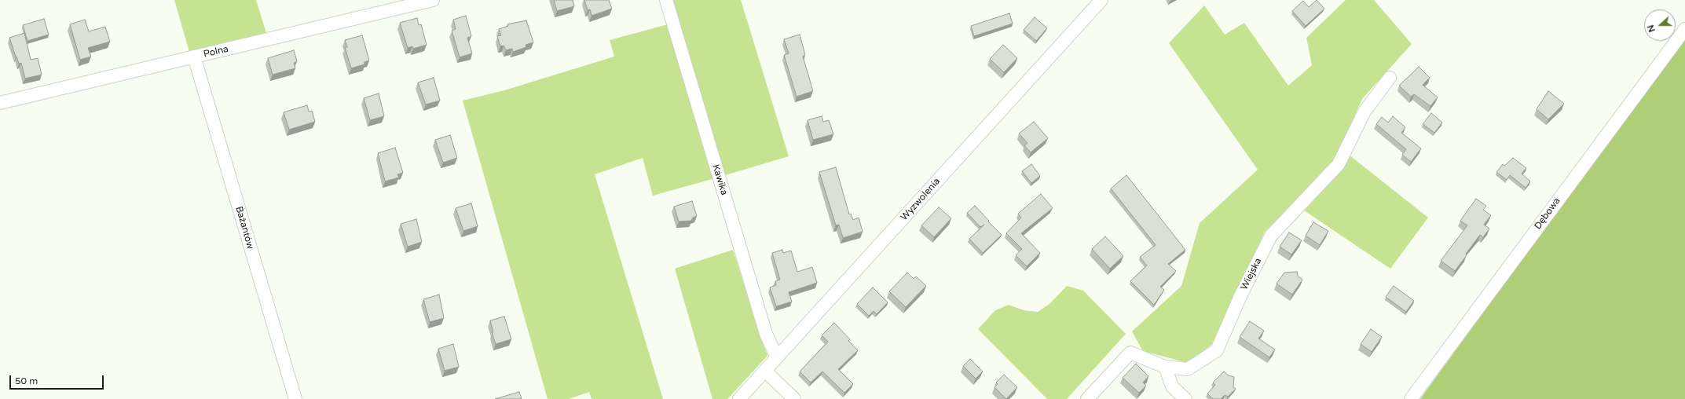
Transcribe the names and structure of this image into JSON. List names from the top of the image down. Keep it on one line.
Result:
{"streets":{"street":["Polna","Kawika","Wyzwolenia","Dębowa","Bażantów","Wiejska"]},"crossings":[["Polna","Bażantów"],["Kawika","Wyzwolenia"]],"scale_bar":"50 m","north":"left"}
